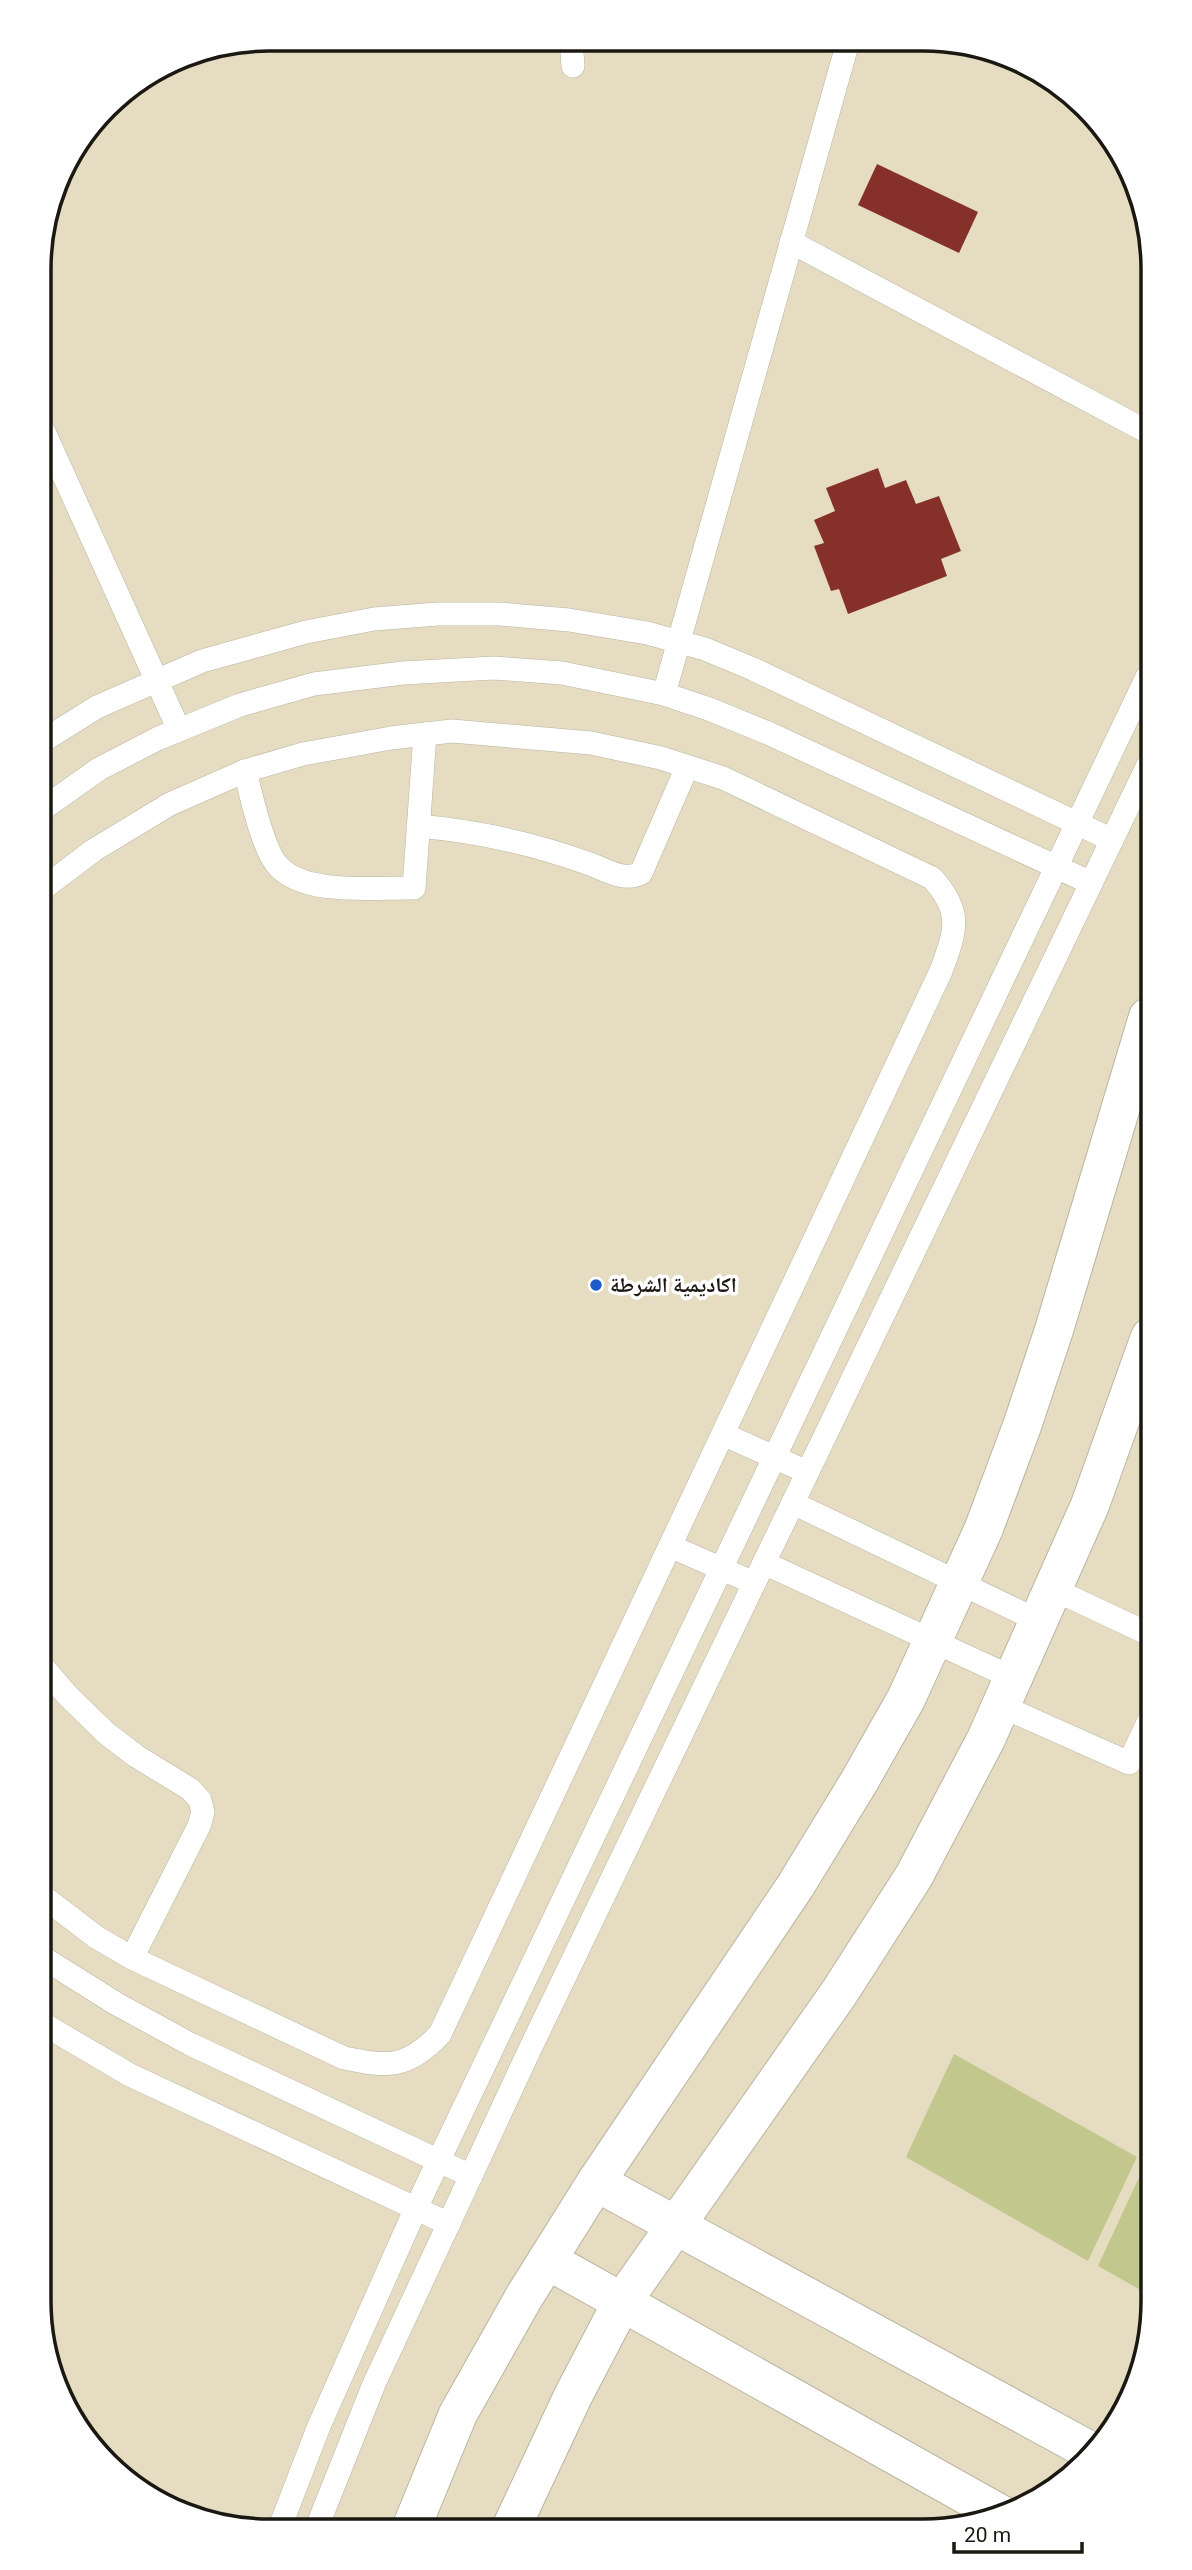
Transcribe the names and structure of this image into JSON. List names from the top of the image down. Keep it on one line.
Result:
{"places":["اكاديمية الشرطة"],"scale_bar":"20 m"}
